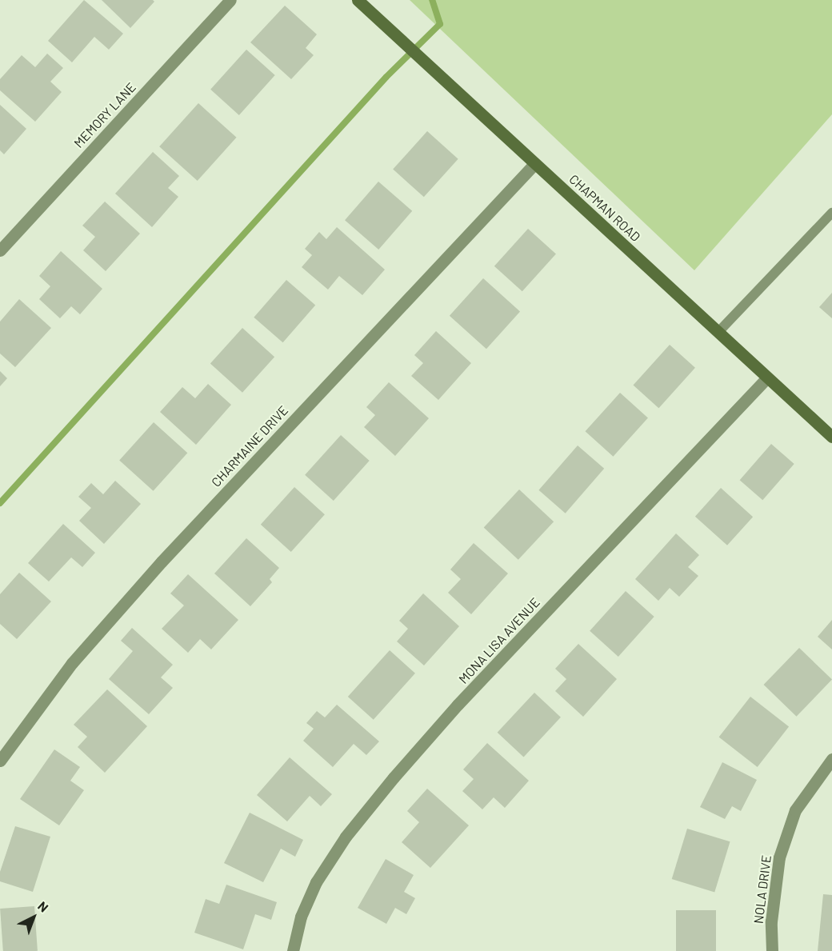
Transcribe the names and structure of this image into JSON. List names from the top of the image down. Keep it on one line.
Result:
{"streets":{"street":["MEMORY LANE","CHAPMAN ROAD","CHARMAINE DRIVE","MONA LISA AVENUE","NOLA DRIVE"]},"crossings":[["CHAPMAN ROAD","CHARMAINE DRIVE"],["CHAPMAN ROAD","MONA LISA AVENUE"]],"north":"top right"}
